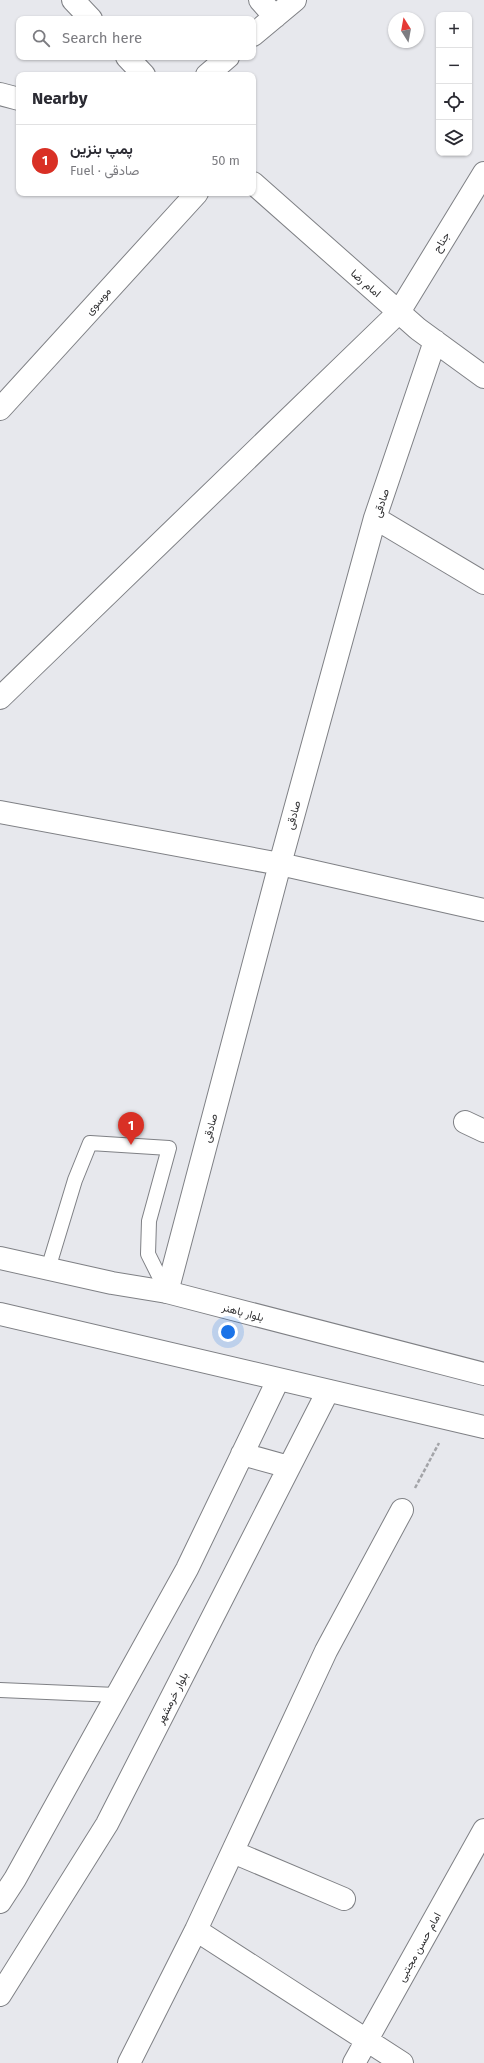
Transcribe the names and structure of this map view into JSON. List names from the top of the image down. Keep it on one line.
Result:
{"streets":{"street":["جناح","امام رضا","موسوی","صادقی","بلوار باهنر","بلوار خرمشهر","امام حسن مجتبی"]},"crossings":[["جناح","امام رضا"],["امام رضا","صادقی"],["صادقی","بلوار باهنر"]],"north":"top","page":{"map_buttons":["+","−"],"search":"Search here","heading":"Nearby","list":[{"mark":"1","name":"پمپ بنزین","note":"Fuel · صادقی","value":"50 m"}],"pins":"1"}}
